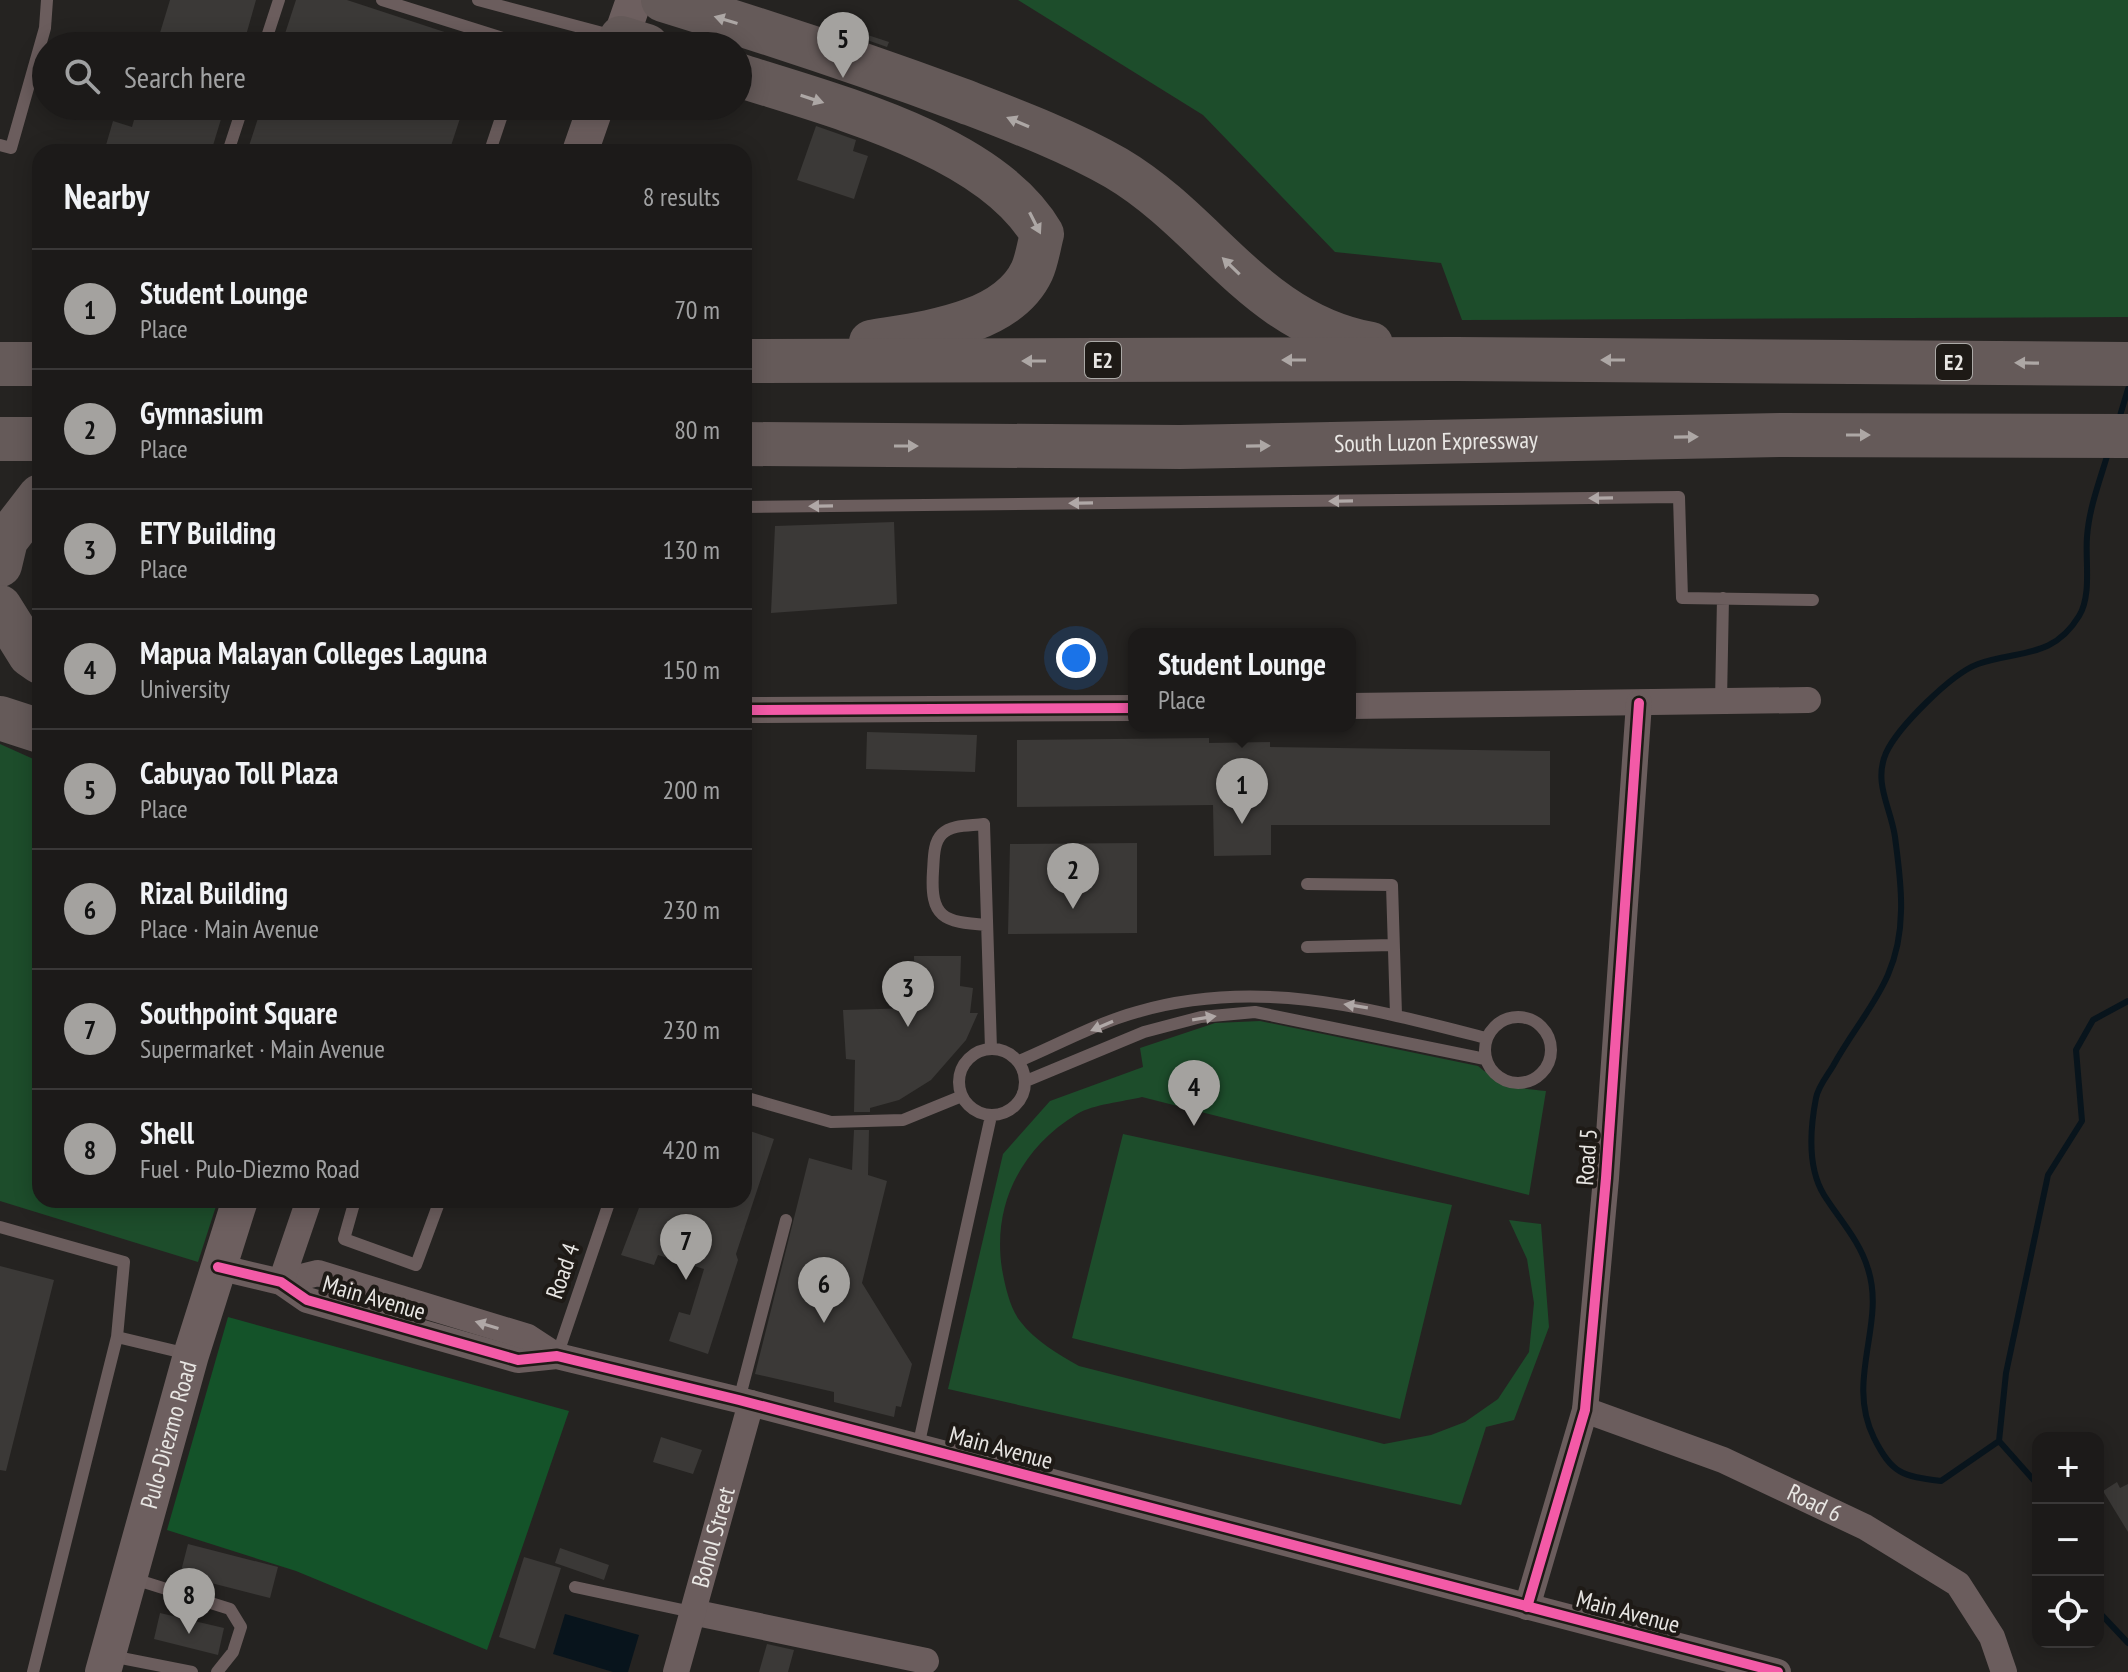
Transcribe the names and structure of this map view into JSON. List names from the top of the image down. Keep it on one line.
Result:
{"streets":{"highway":["E2","South Luzon Expressway"],"main road":["Pulo-Diezmo Road"],"street":["Road 5","Main Avenue","Road 6","Bohol Street"],"lane":["Road 4"]},"crossings":[["Road 5","Main Avenue"],["Road 5","Road 6"],["Road 4","Main Avenue"],["Main Avenue","Pulo-Diezmo Road"],["Main Avenue","Bohol Street"]],"page":{"pins":["5","1","2","3","4","7","6","8"],"search":"Search here","heading":["Nearby","8 results"],"list":[{"mark":"1","name":"Student Lounge","note":"Place","value":"70 m"},{"mark":"2","name":"Gymnasium","note":"Place","value":"80 m"},{"mark":"3","name":"ETY Building","note":"Place","value":"130 m"},{"mark":"4","name":"Mapua Malayan Colleges Laguna","note":"University","value":"150 m"},{"mark":"5","name":"Cabuyao Toll Plaza","note":"Place","value":"200 m"},{"mark":"6","name":"Rizal Building","note":"Place · Main Avenue","value":"230 m"},{"mark":"7","name":"Southpoint Square","note":"Supermarket · Main Avenue","value":"230 m"},{"mark":"8","name":"Shell","note":"Fuel · Pulo-Diezmo Road","value":"420 m"}],"popup":["Student Lounge","Place"],"map_buttons":["+","−"]}}
